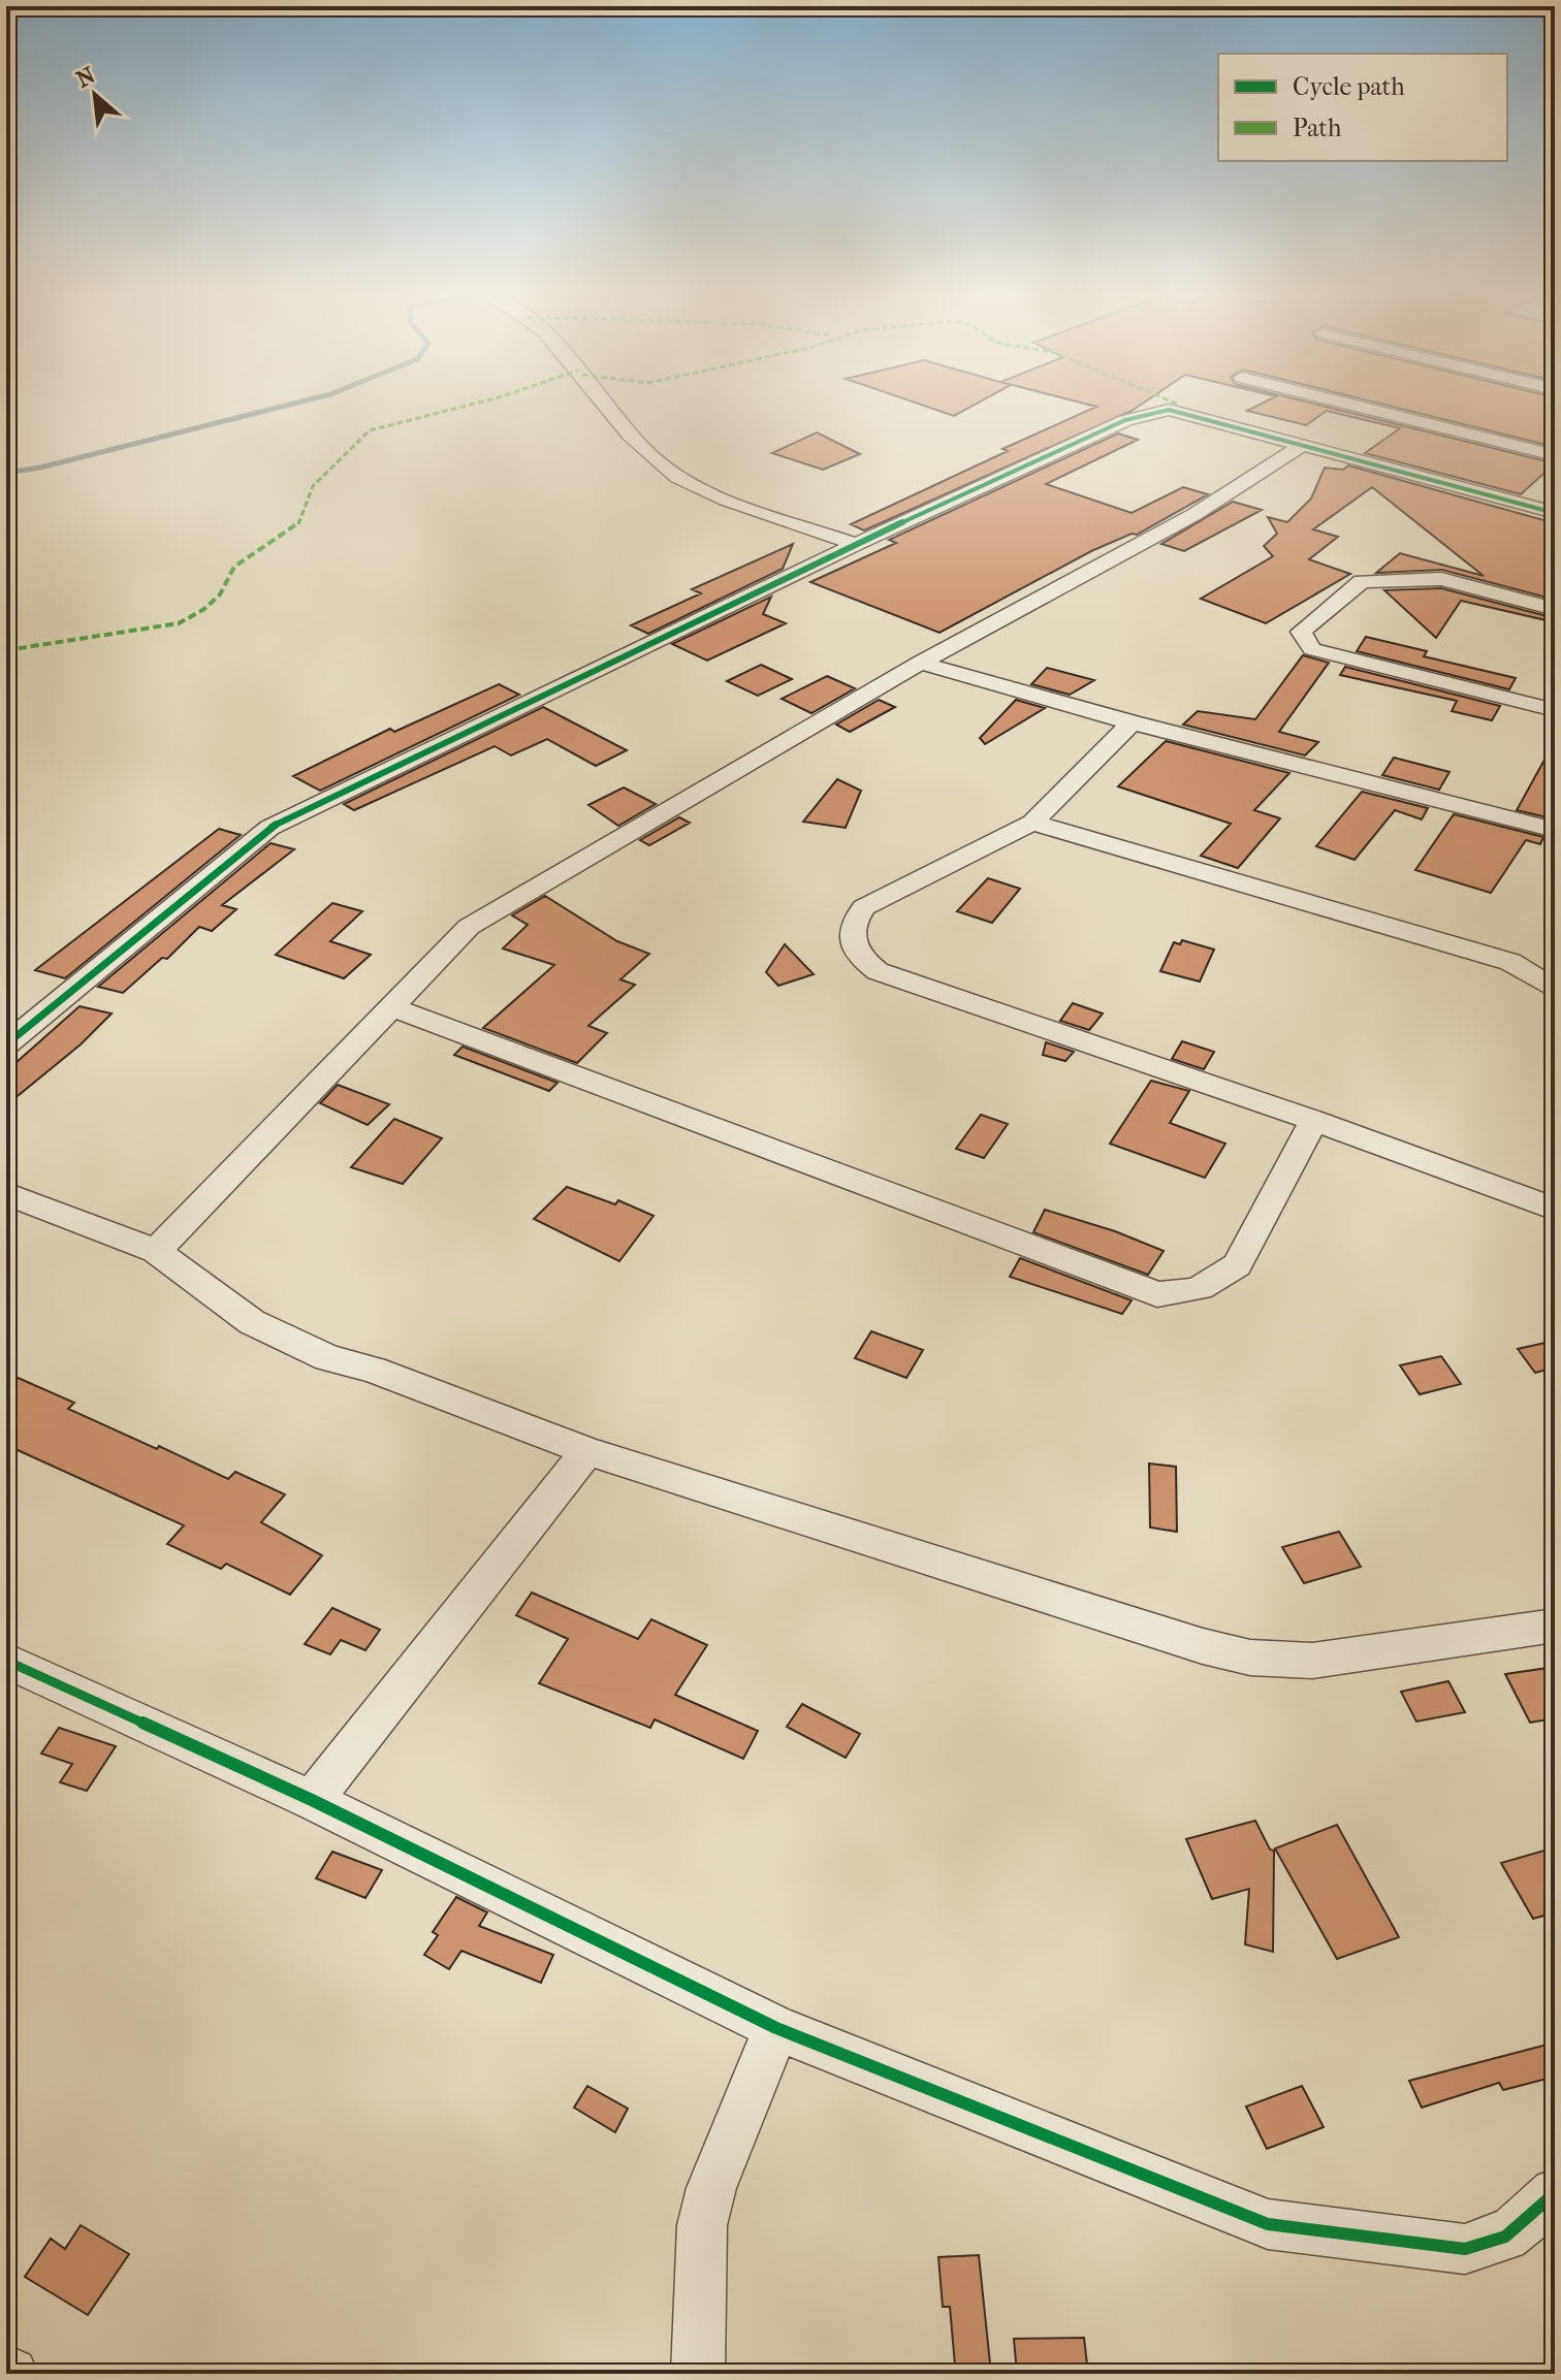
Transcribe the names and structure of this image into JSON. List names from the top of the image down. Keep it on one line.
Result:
{"legend":["Cycle path","Path"],"north":"top left"}
